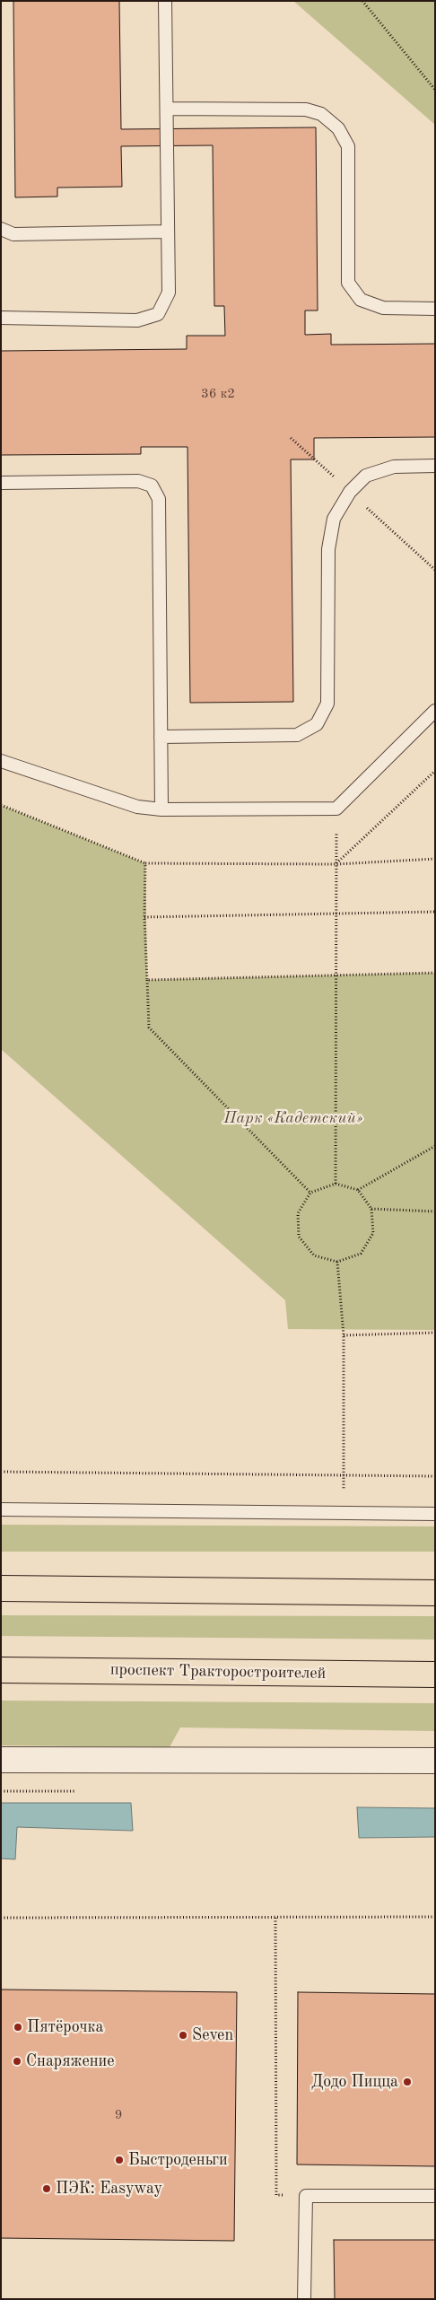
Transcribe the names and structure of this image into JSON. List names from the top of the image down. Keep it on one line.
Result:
{"streets":{"main road":["проспект Тракторостроителей"]},"parks":["Парк «Кадетский»"],"places":["Пятёрочка","Seven","Снаряжение","Додо Пицца","Быстроденьги","ПЭК: Easyway"],"house_numbers":["36 к2","9"]}
